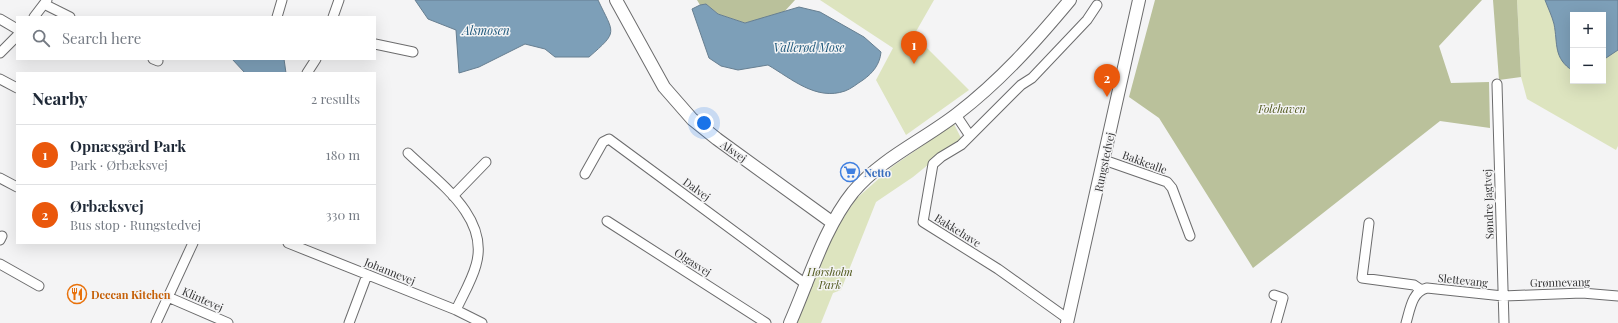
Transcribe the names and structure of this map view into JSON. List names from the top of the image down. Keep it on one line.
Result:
{"streets":{"street":["Alsvej","Rungstedvej","Bakkealle","Dalvej","Søndre Jagtvej","Bakkehave","Olgasvej","Johannevej","Slettevang","Grønnevang","Klintevej"]},"crossings":[["Rungstedvej","Bakkealle"],["Rungstedvej","Bakkehave"],["Søndre Jagtvej","Slettevang"],["Søndre Jagtvej","Grønnevang"],["Slettevang","Grønnevang"]],"water":["Alsmosen","Vallerød Mose"],"parks":["Folehaven","Hørsholm Park"],"places":{"supermarket":["Netto"],"restaurant":["Deccan Kitchen"]},"page":{"map_buttons":["+","−"],"search":"Search here","pins":["1","2"],"heading":["Nearby","2 results"],"list":[{"mark":"1","name":"Opnæsgård Park","note":"Park · Ørbæksvej","value":"180 m"},{"mark":"2","name":"Ørbæksvej","note":"Bus stop · Rungstedvej","value":"330 m"}]}}
